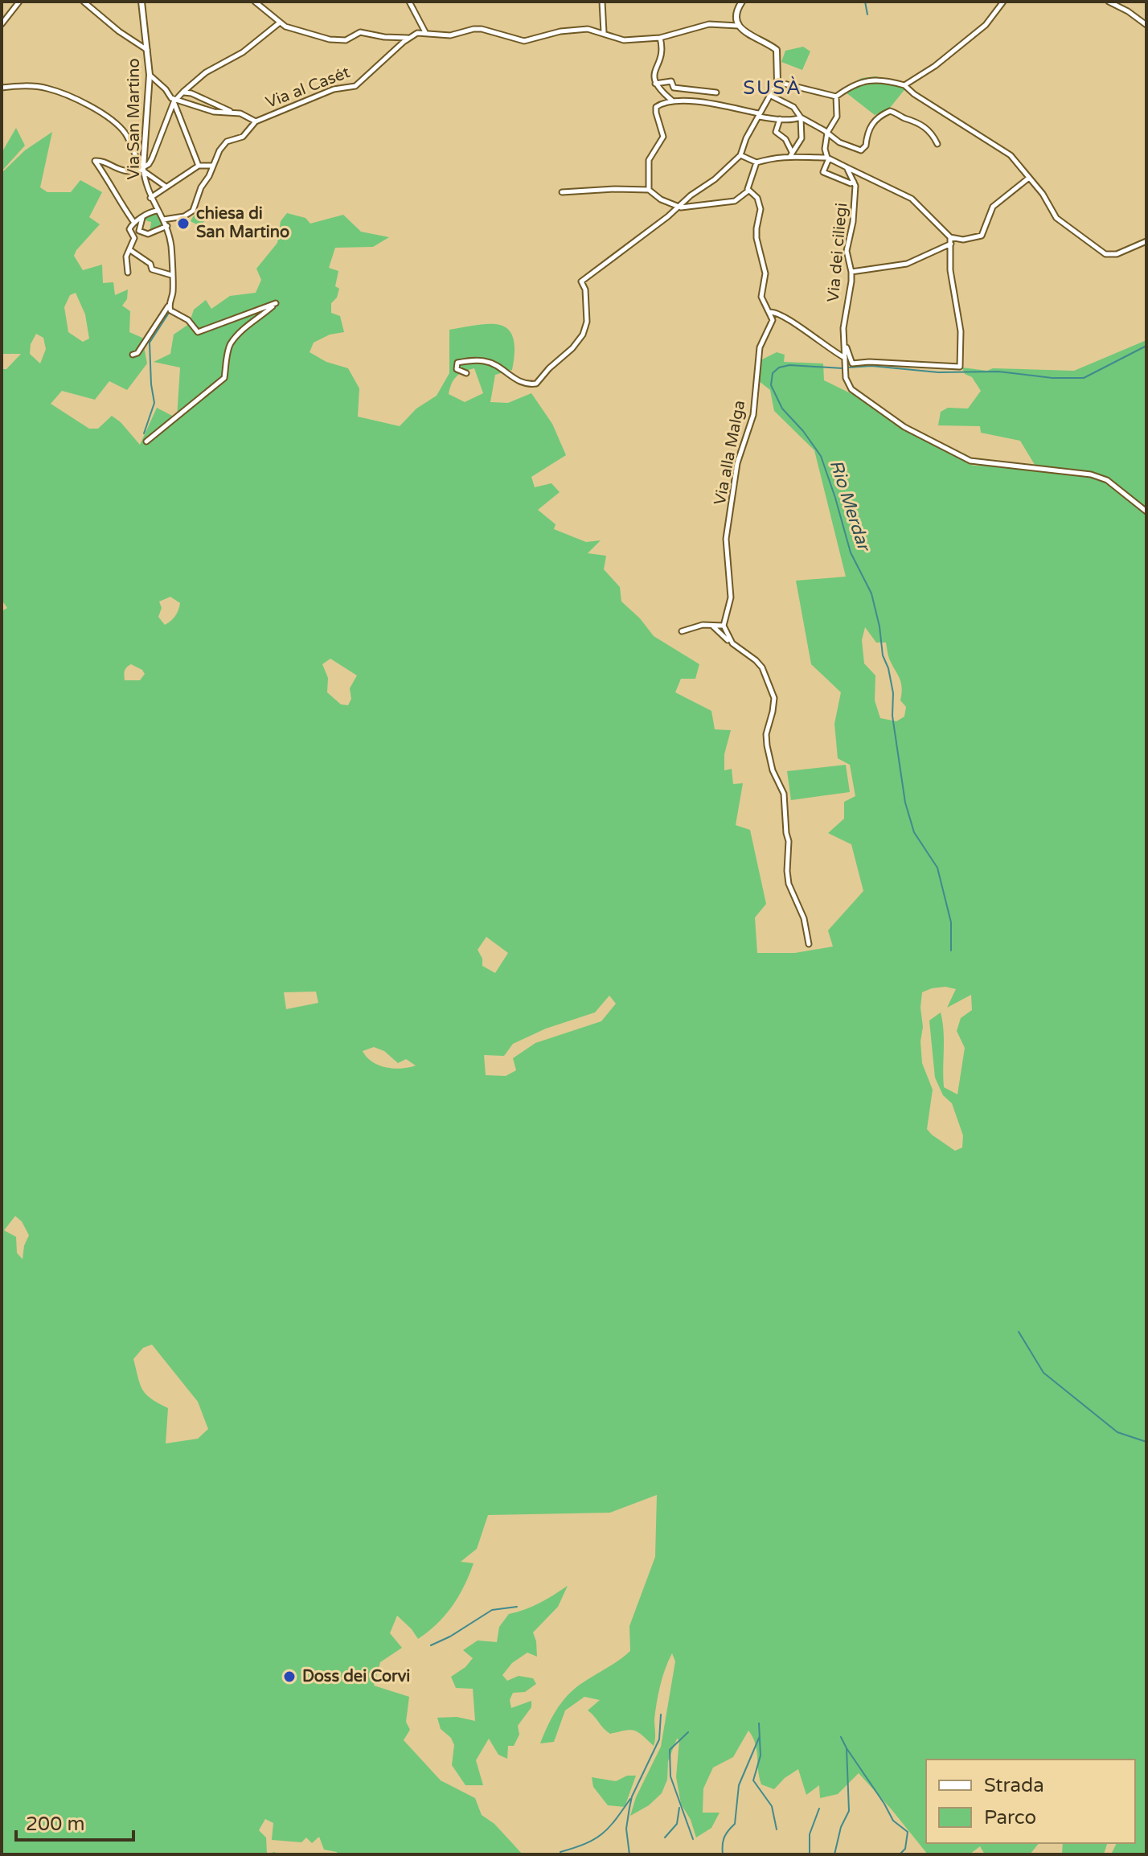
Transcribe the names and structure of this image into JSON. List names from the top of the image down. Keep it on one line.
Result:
{"streets":{"street":["Via al Casét","Via San Martino","Via dei ciliegi","Via alla Malga"]},"crossings":[["Via al Casét","Via San Martino"]],"districts":["SUSÀ"],"water":["Rio Merdar"],"places":["chiesa di San Martino","Doss dei Corvi"],"legend":["Strada","Parco"],"scale_bar":"200 m"}
